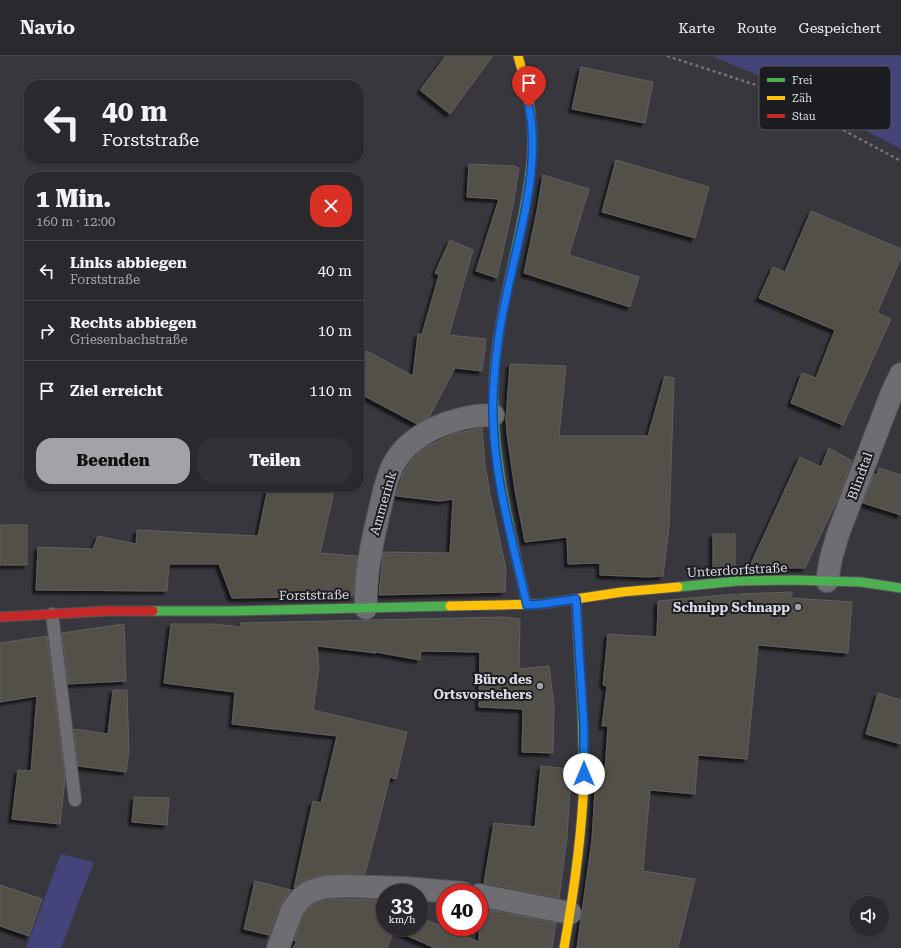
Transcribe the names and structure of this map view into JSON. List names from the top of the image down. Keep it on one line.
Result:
{"streets":{"street":["Blindtal","Ammerink","Unterdorfstraße","Forststraße"]},"crossings":[["Blindtal","Unterdorfstraße"],["Ammerink","Forststraße"],["Unterdorfstraße","Forststraße"]],"places":["Schnipp Schnapp","Büro des Ortsvorstehers"],"legend":["Frei","Zäh","Stau"],"page":{"header":"Navio","nav":["Karte","Route","Gespeichert"],"turn":["40 m","Forststraße"],"heading":["1 Min.","160 m · 12:00"],"list":[{"name":"Links abbiegen","note":"Forststraße","value":"40 m"},{"name":"Rechts abbiegen","note":"Griesenbachstraße","value":"10 m"},{"name":"Ziel erreicht","value":"110 m"}],"buttons":["Beenden","Teilen"],"speed":"33 km/h","limit":"40"}}
